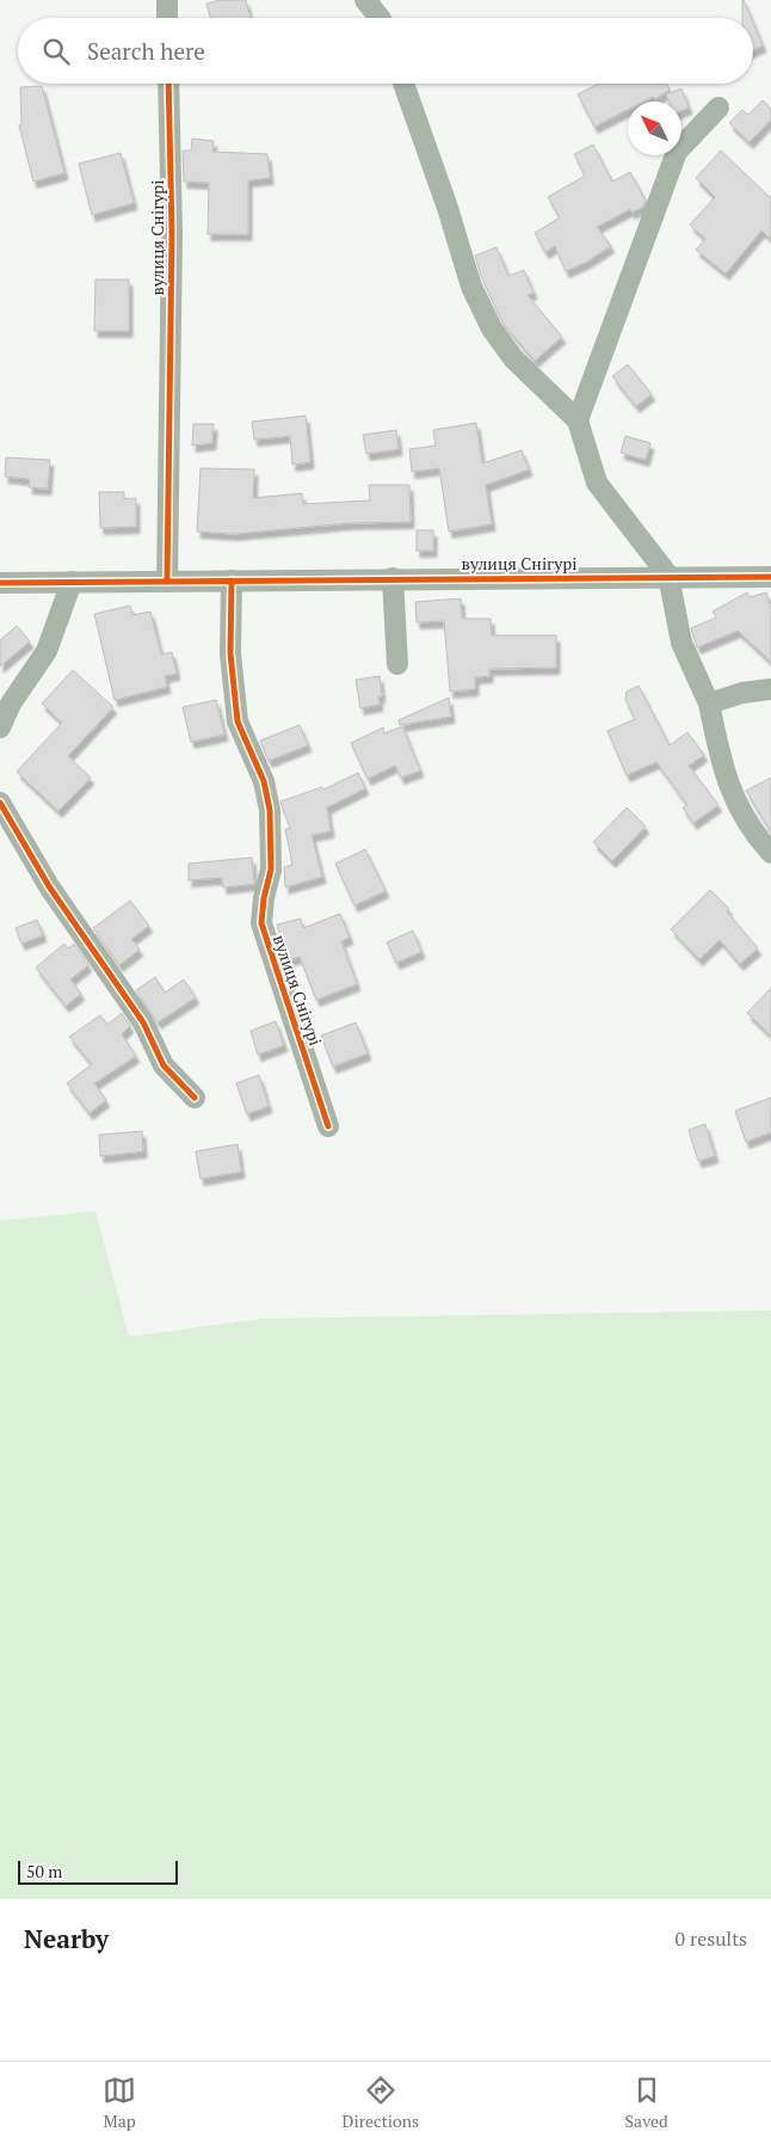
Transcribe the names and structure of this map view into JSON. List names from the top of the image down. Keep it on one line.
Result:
{"streets":{"street":["вулиця Снігурі"]},"scale_bar":"50 m","north":"top left","page":{"search":"Search here","scale":"50 m","heading":["Nearby","0 results"],"nav":["Map","Directions","Saved"]}}
